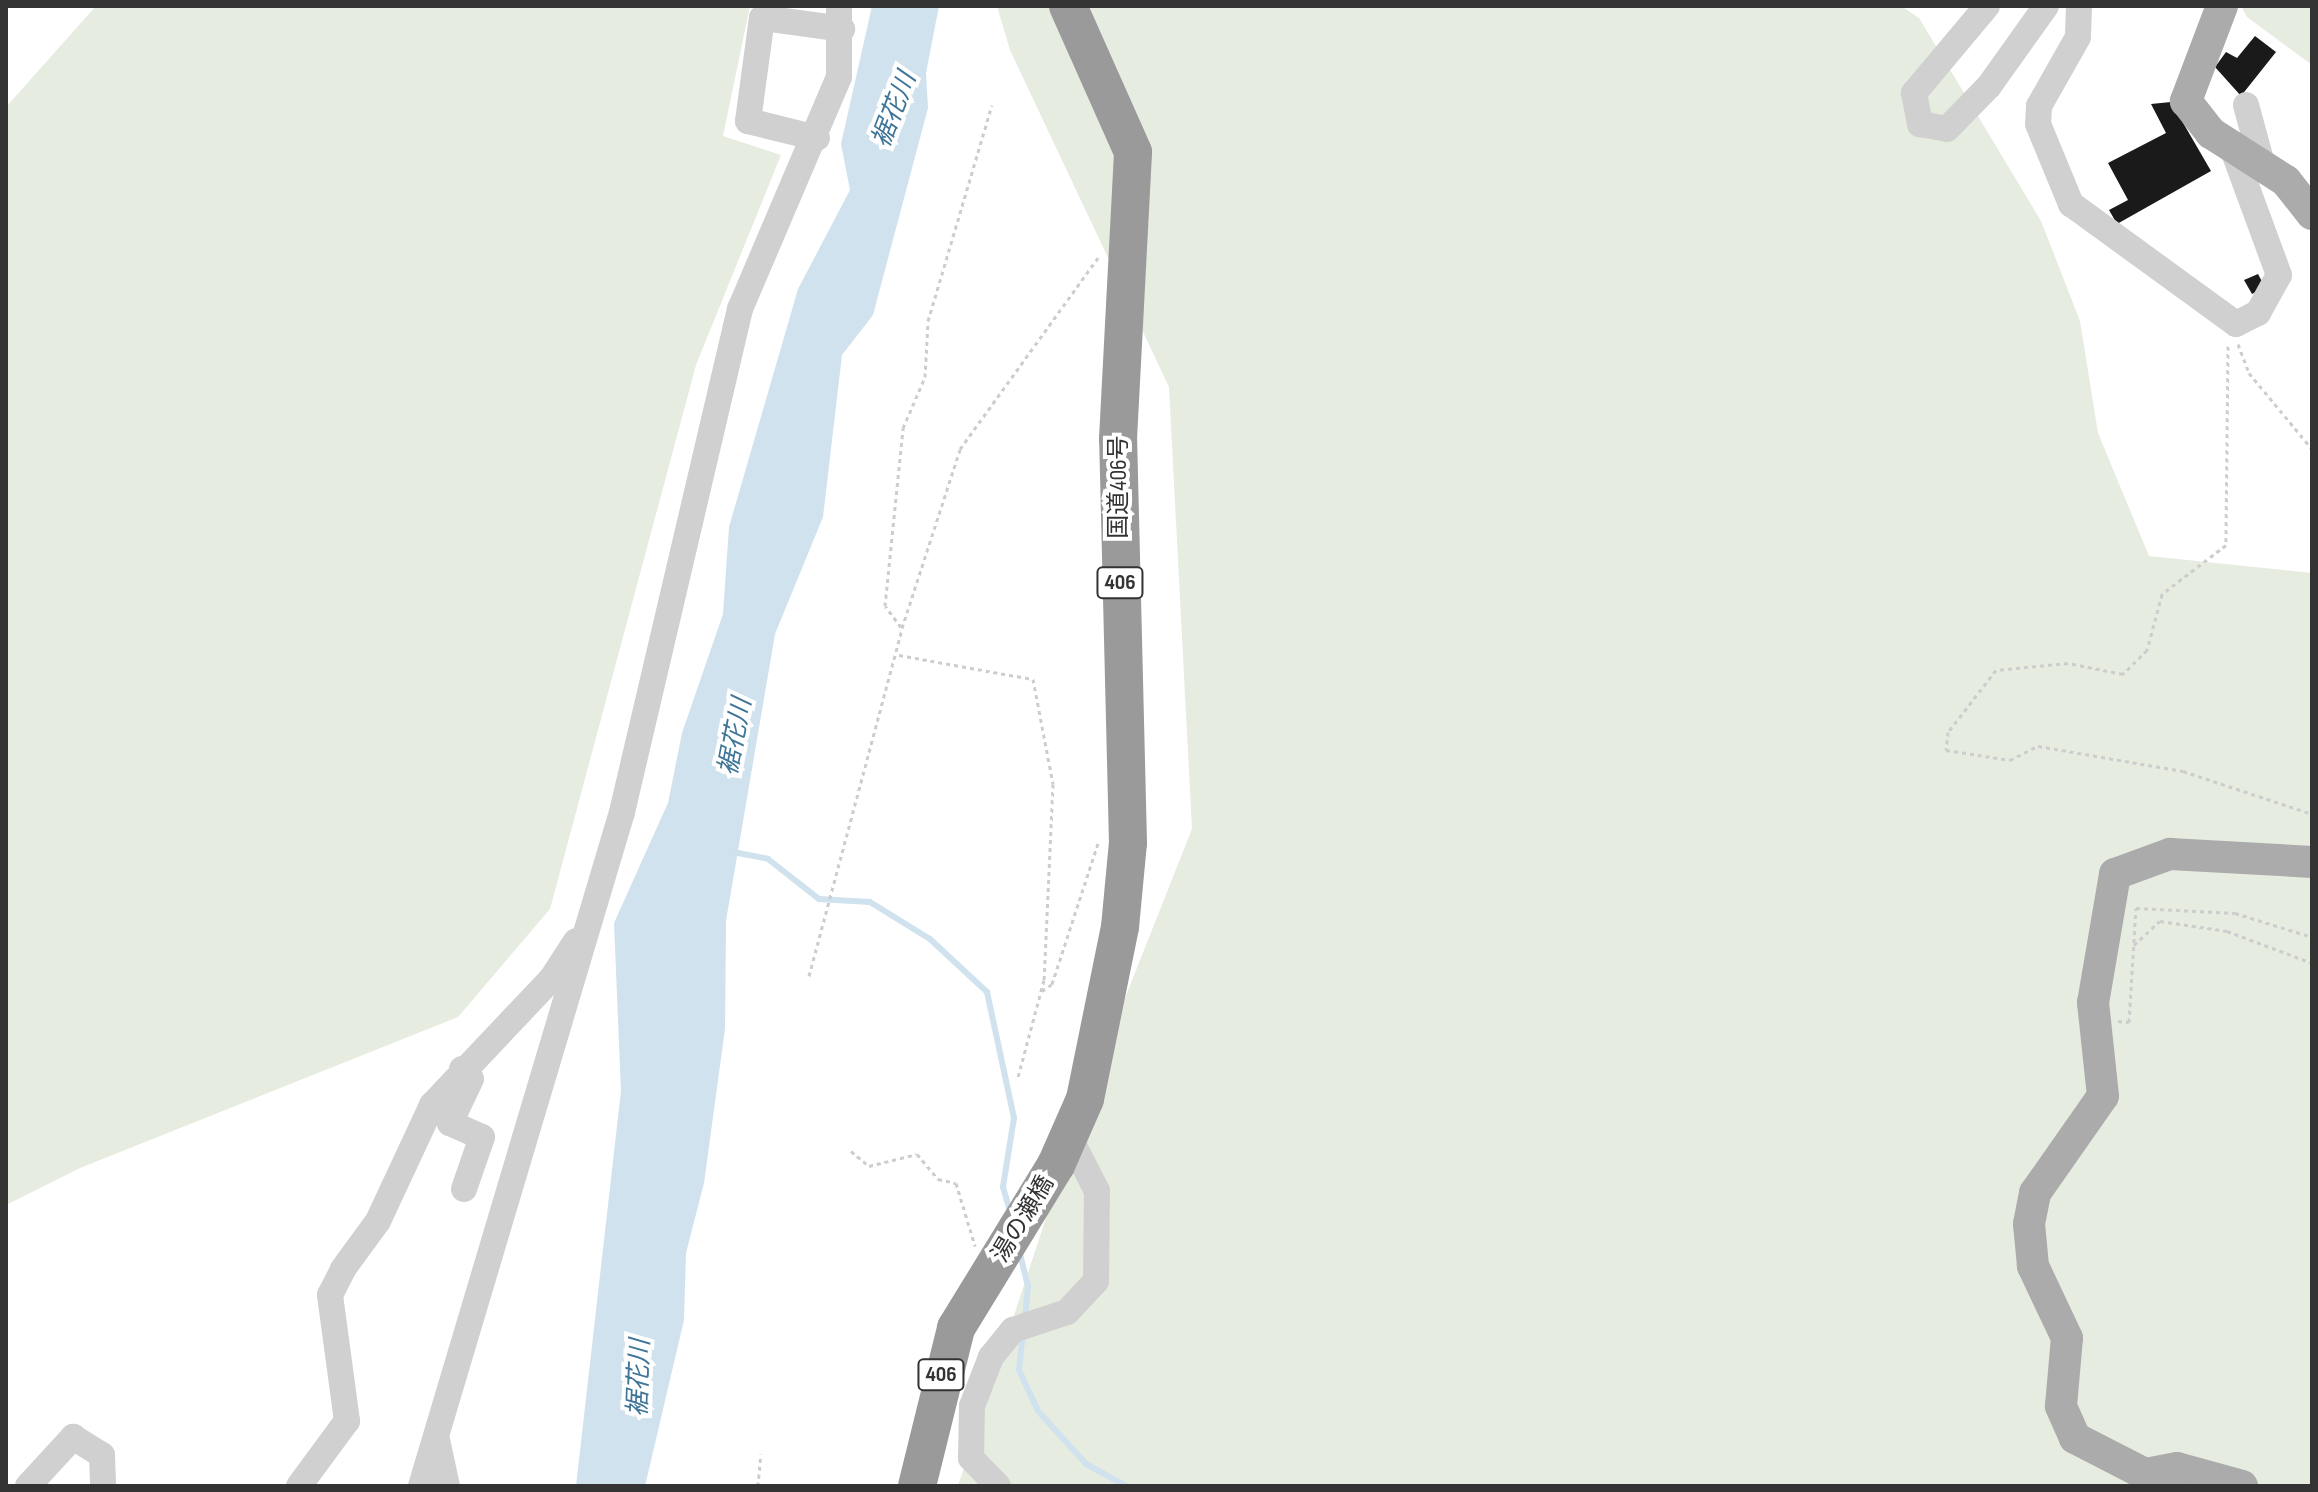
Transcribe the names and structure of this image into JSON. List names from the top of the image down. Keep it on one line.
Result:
{"streets":{"highway":["国道406号","406","湯の瀬橋"]},"crossings":[["国道406号","湯の瀬橋"],["406","湯の瀬橋"]],"water":["裾花川"]}
